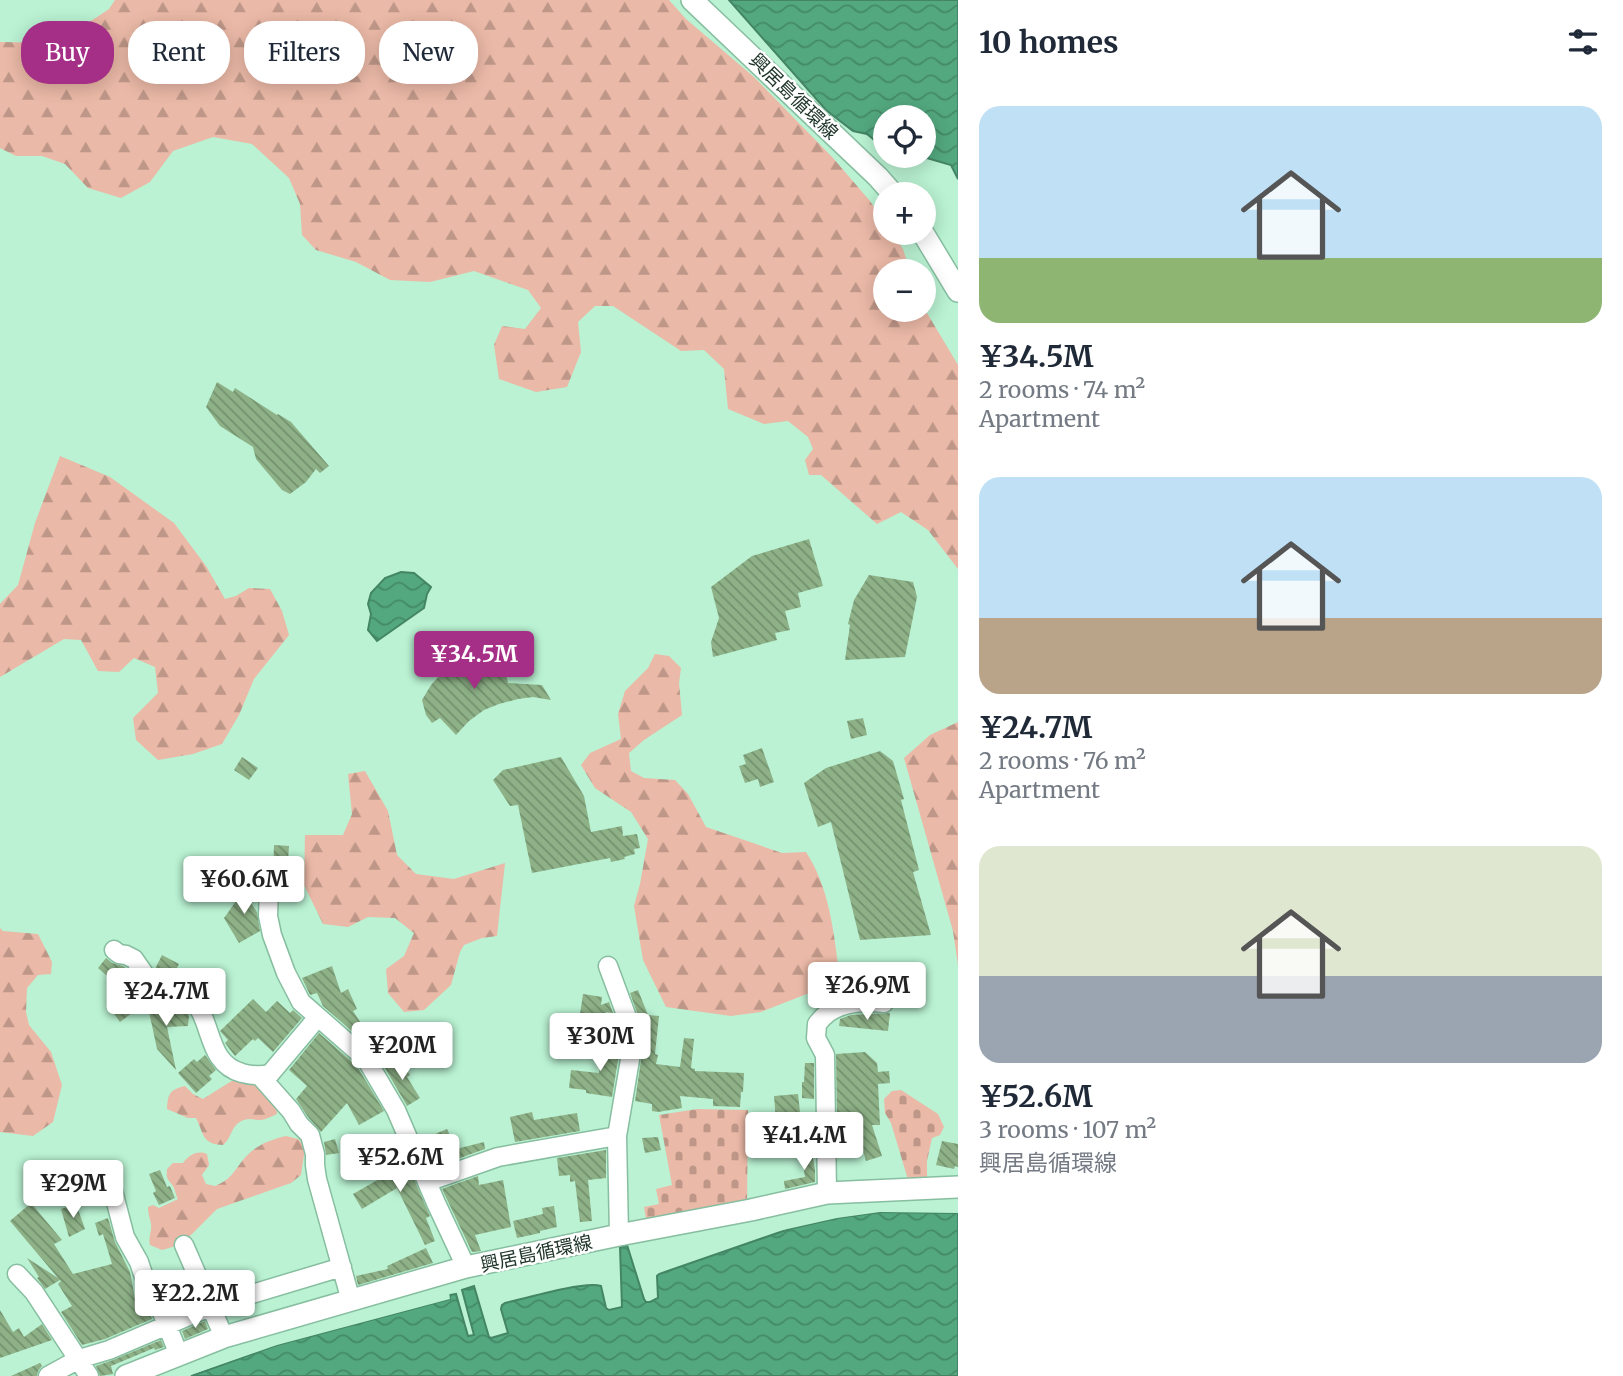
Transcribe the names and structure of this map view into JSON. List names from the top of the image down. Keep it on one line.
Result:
{"streets":{"main road":["興居島循環線"]},"page":{"heading":"10 homes","chip":["Buy","Rent","Filters","New"],"list":[{"name":"¥34.5M","note":"2 rooms · 74 m² · Apartment"},{"name":"¥24.7M","note":"2 rooms · 76 m² · Apartment"},{"name":"¥52.6M","note":"3 rooms · 107 m² · 興居島循環線"}],"map_buttons":["+","−"],"price":["¥34.5M","¥60.6M","¥26.9M","¥24.7M","¥30M","¥20M","¥41.4M","¥52.6M","¥29M","¥22.2M"]}}
